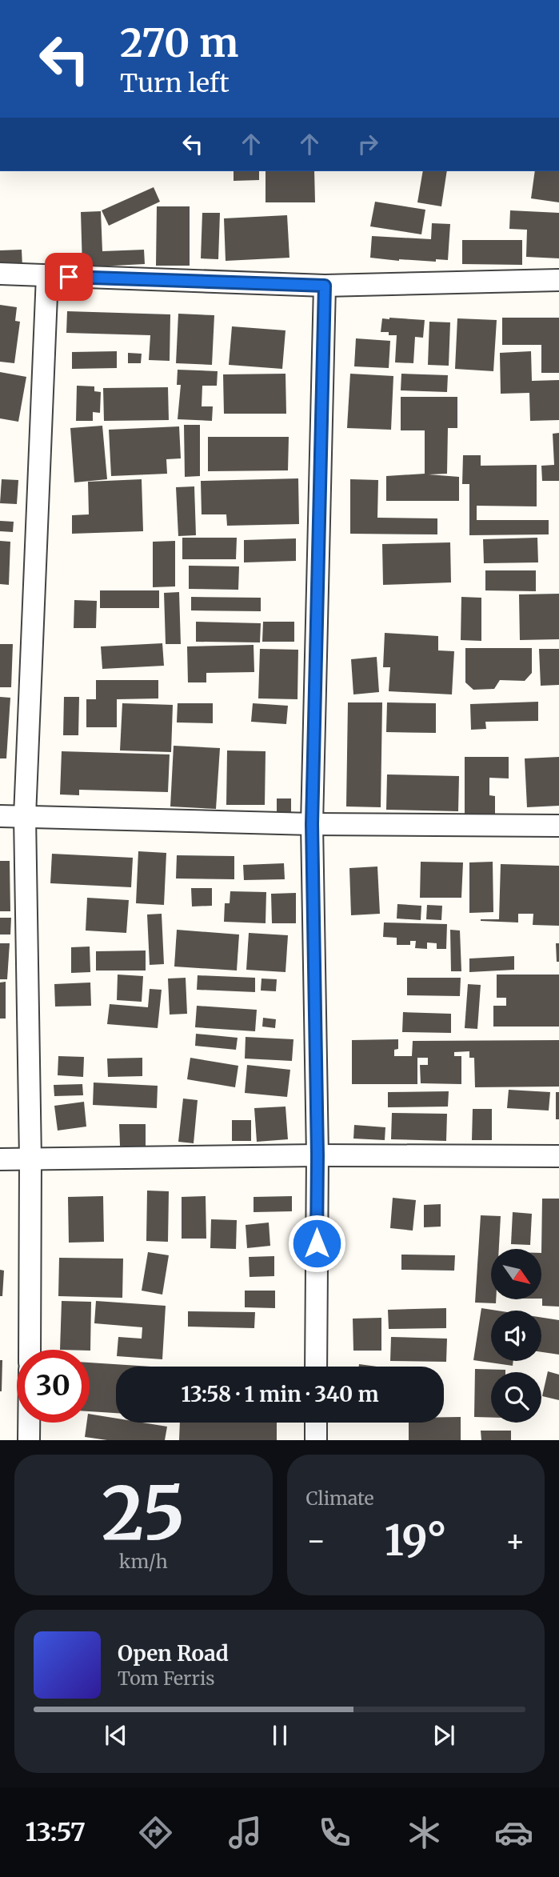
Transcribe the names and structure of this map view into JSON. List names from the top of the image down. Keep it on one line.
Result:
{"north":"bottom right","page":{"turn":["270 m","Turn left"],"limit":"30","trip":"13:58 · 1 min · 340 m","tile":[["25","km/h"],"Climate"],"heat":["−","19°","+"],"song":["Open Road","Tom Ferris"],"tabs":"13:57"}}
